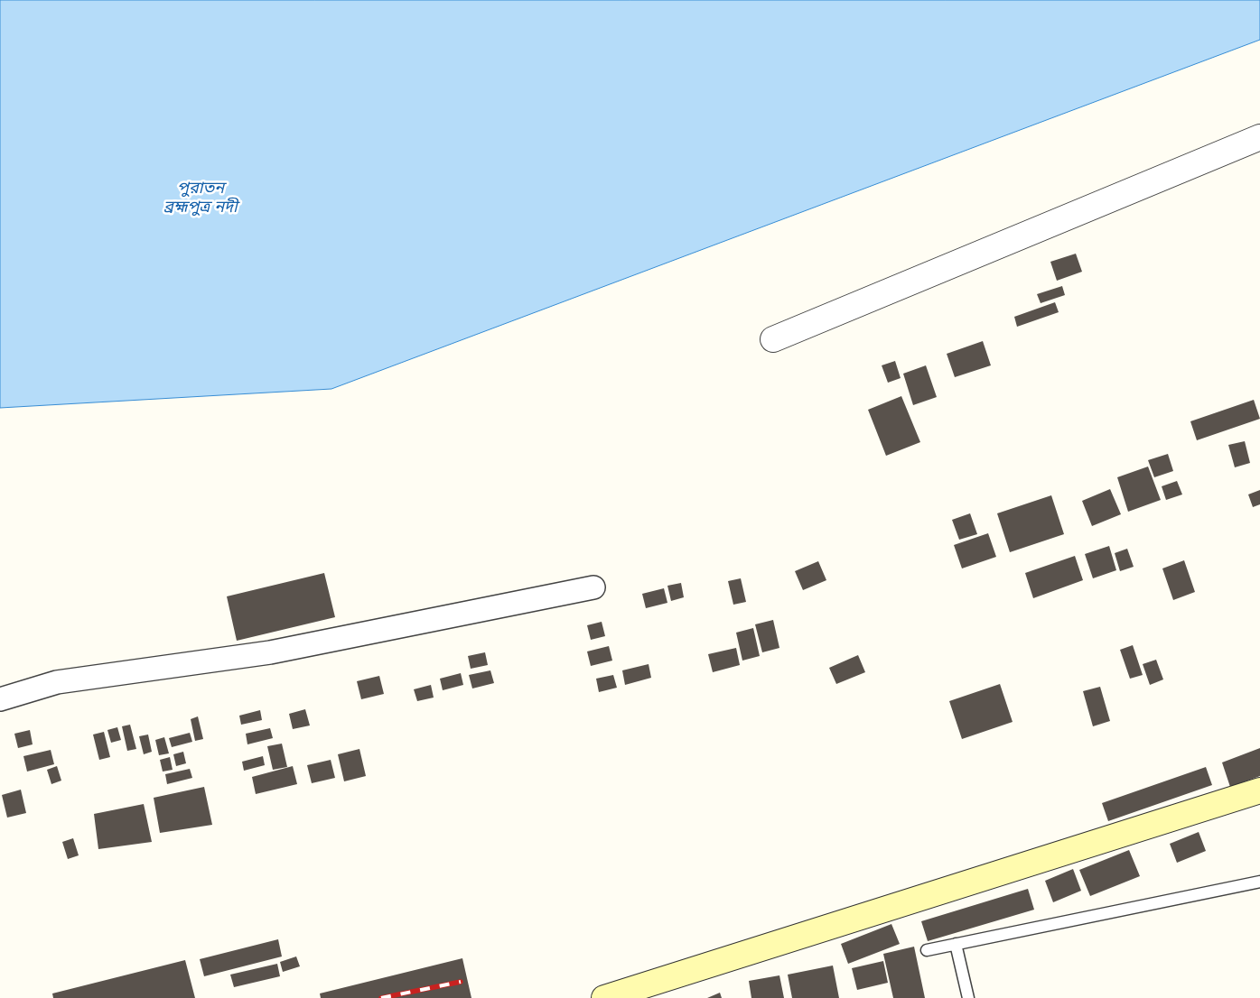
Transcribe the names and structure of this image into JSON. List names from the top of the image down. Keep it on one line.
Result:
{"water":["পুরাতন ব্রহ্মপুত্র নদী"]}
